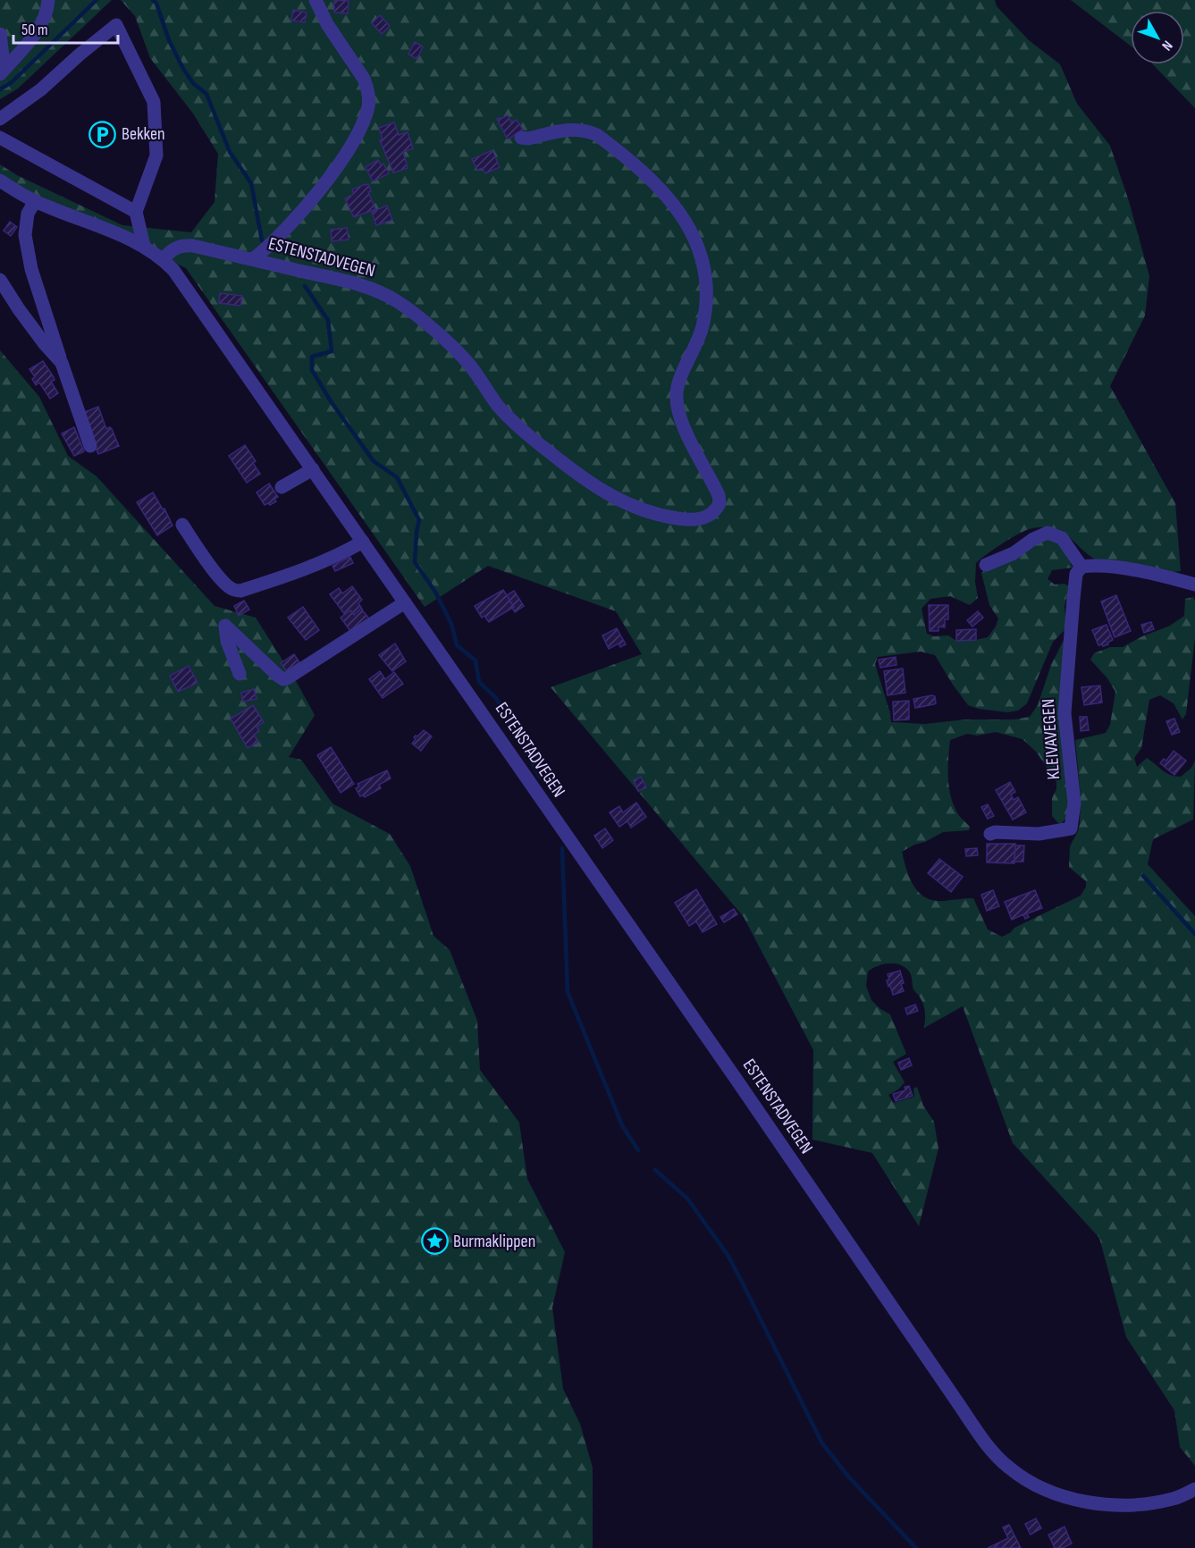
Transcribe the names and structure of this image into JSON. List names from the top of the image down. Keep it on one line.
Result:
{"streets":{"street":["ESTENSTADVEGEN","KLEIVAVEGEN"]},"places":{"parking":["Bekken"],"place":["Burmaklippen"]},"scale_bar":"50 m","north":"bottom right"}
